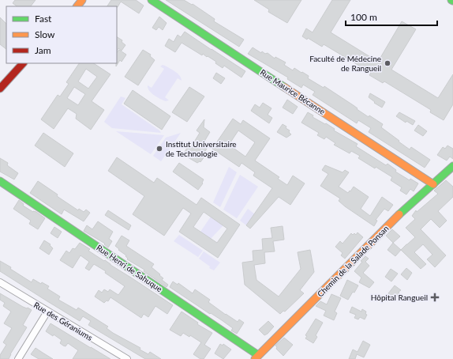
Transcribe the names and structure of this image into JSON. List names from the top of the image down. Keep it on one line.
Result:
{"streets":{"street":["Rue Maurice Bécanne","Chemin de la Salade Ponsan","Rue Henri de Sahuque","Rue des Géraniums"]},"crossings":[["Rue Maurice Bécanne","Chemin de la Salade Ponsan"],["Chemin de la Salade Ponsan","Rue Henri de Sahuque"]],"places":{"other":["Faculté de Médecine de Rangueil","Institut Universitaire de Technologie"],"health":["Hôpital Rangueil"]},"legend":["Fast","Slow","Jam"],"scale_bar":"100 m"}
